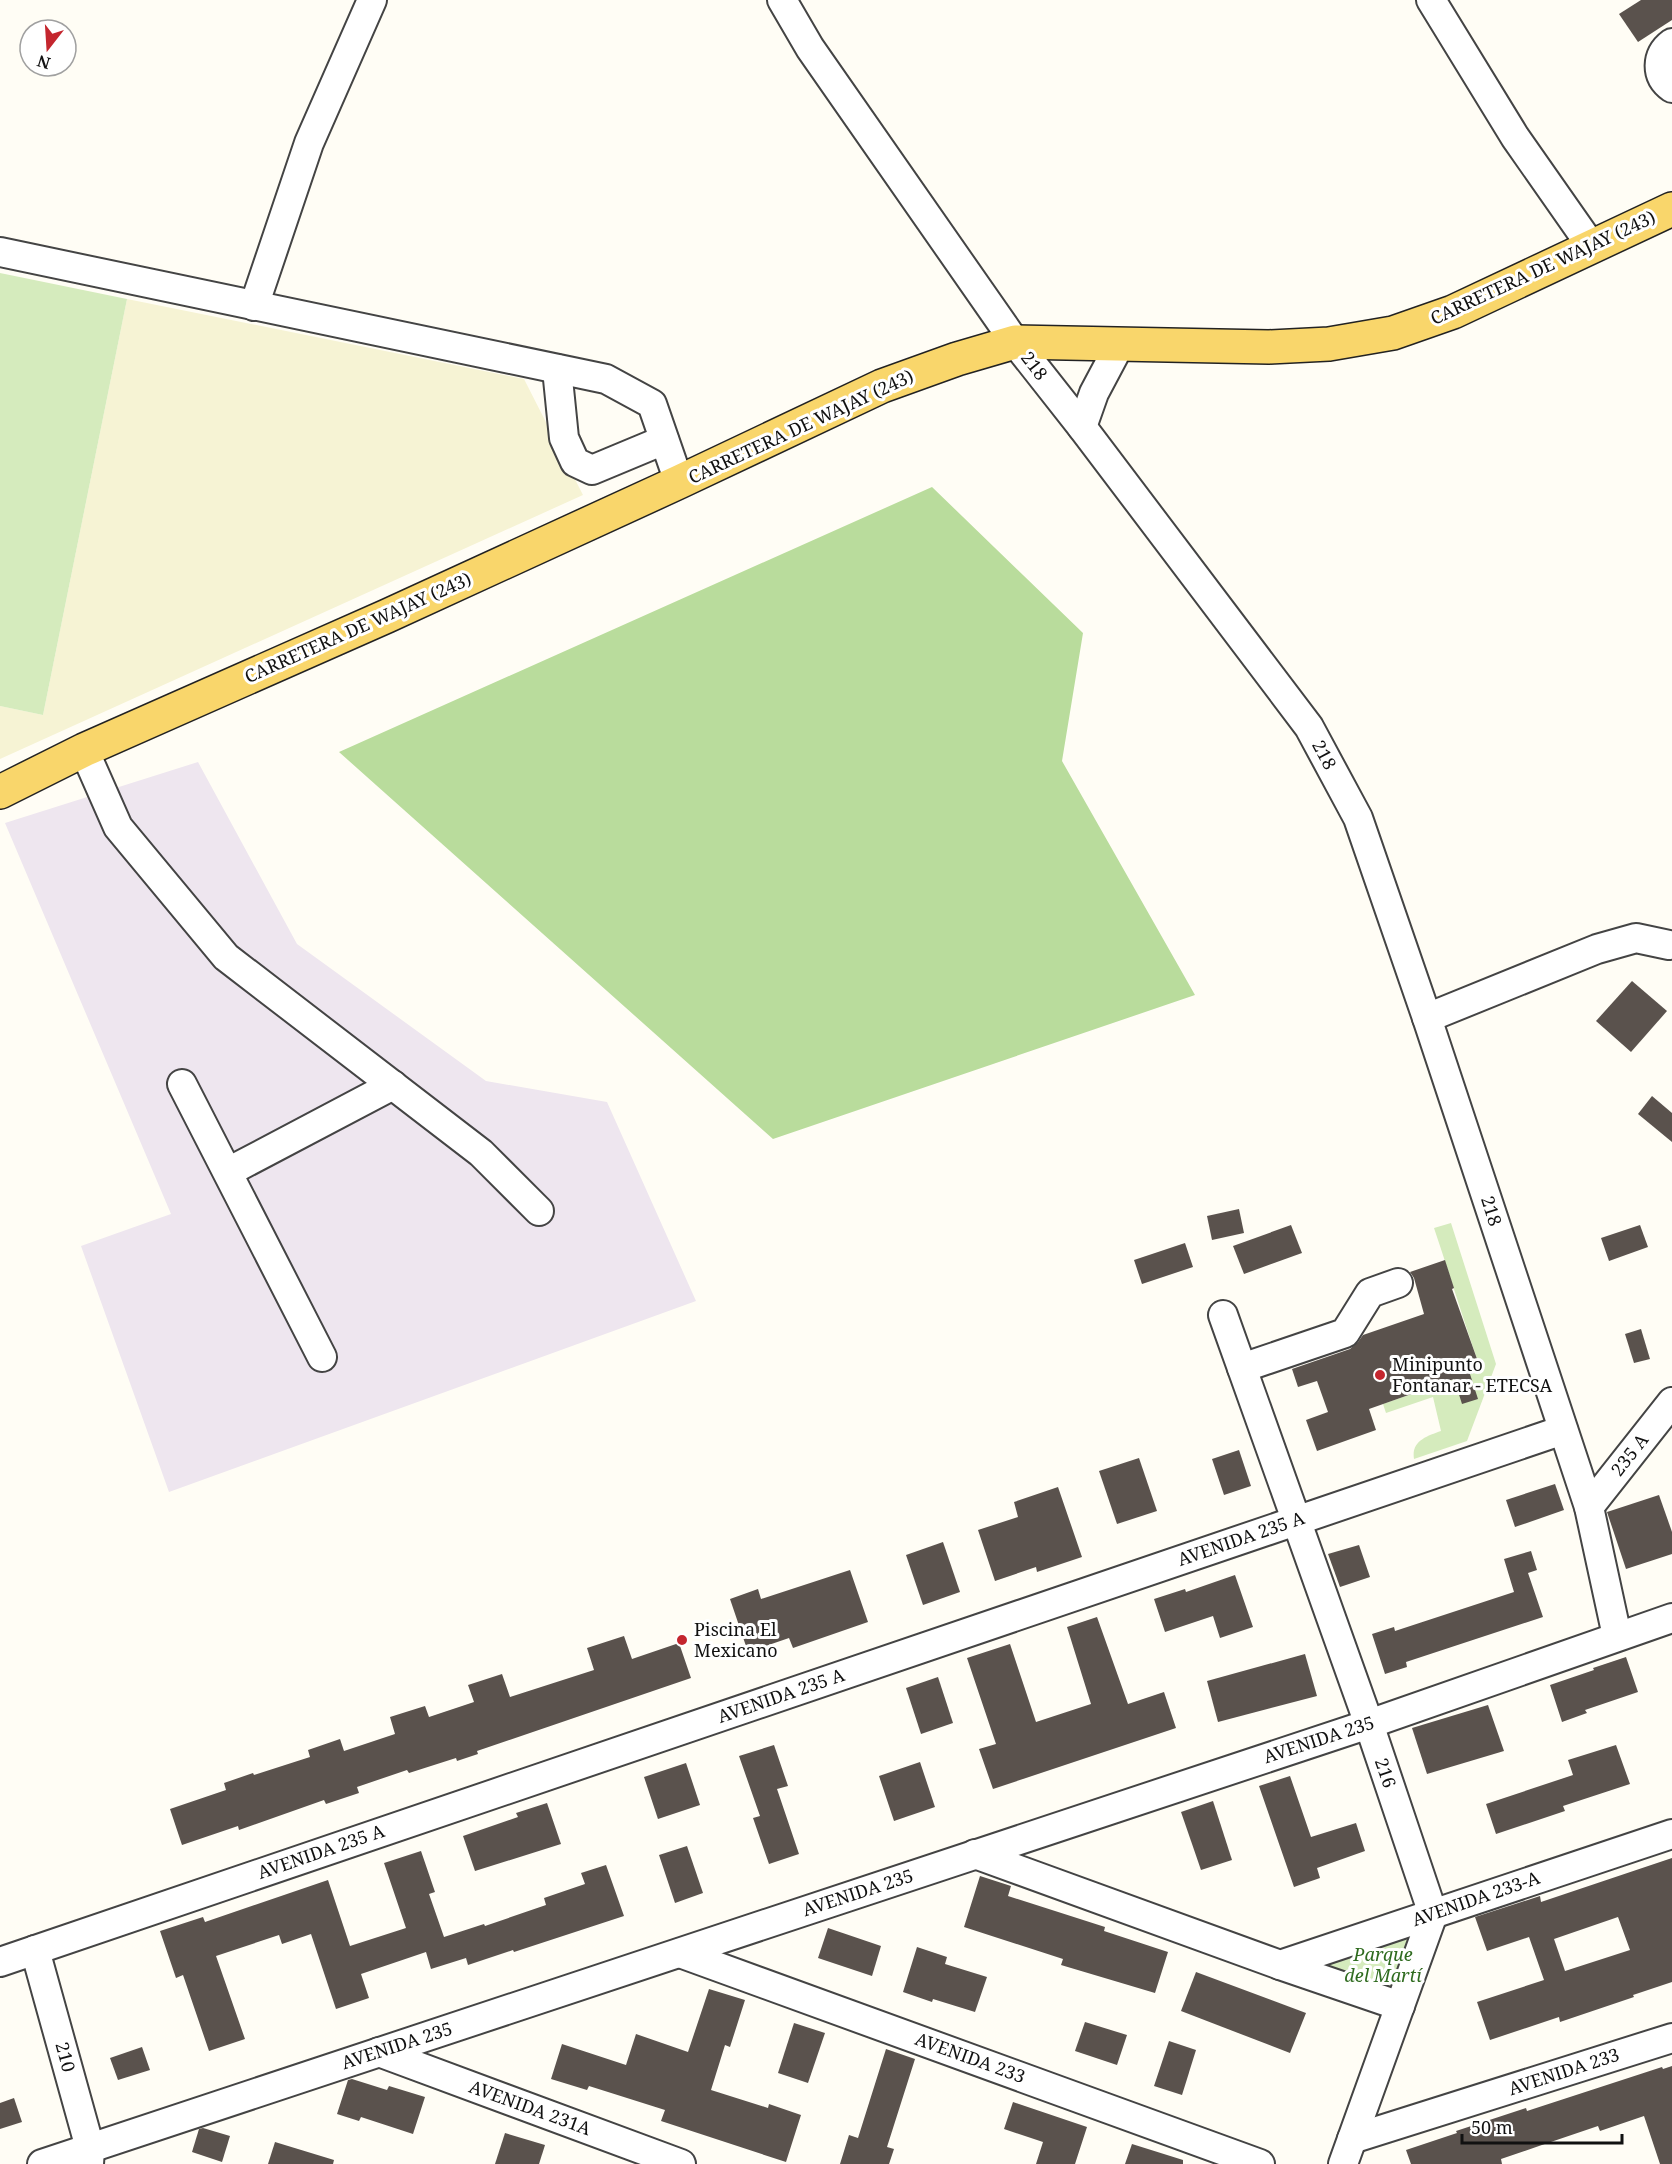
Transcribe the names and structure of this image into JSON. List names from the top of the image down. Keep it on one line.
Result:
{"streets":{"main road":["CARRETERA DE WAJAY (243)"],"street":["218","235 A","AVENIDA 235 A","AVENIDA 235","216","AVENIDA 233-A","210","AVENIDA 233","AVENIDA 231A"]},"crossings":[["CARRETERA DE WAJAY (243)","218"],["218","235 A"],["218","AVENIDA 235 A"],["218","AVENIDA 235"],["AVENIDA 235 A","216"],["AVENIDA 235 A","210"],["AVENIDA 235","216"],["AVENIDA 235","210"],["AVENIDA 235","AVENIDA 233"],["AVENIDA 235","AVENIDA 231A"],["216","AVENIDA 233-A"]],"parks":["Parque del Martí"],"places":["Minipunto Fontanar - ETECSA","Piscina El Mexicano"],"scale_bar":"50 m","north":"bottom"}
